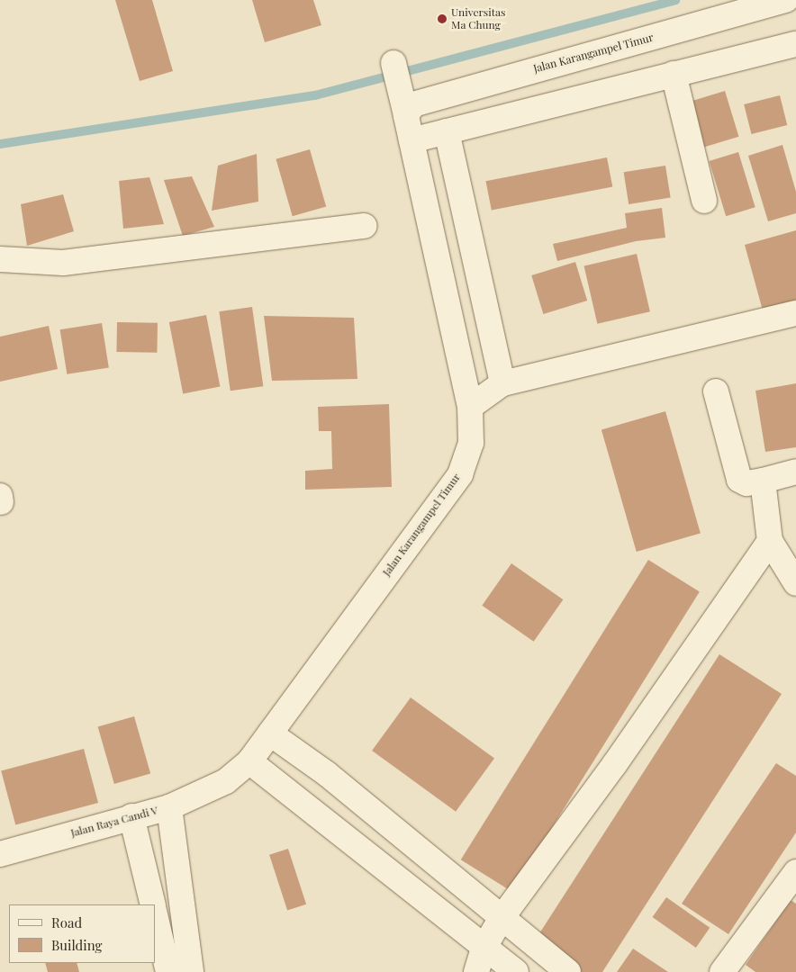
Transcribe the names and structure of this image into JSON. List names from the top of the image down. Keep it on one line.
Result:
{"streets":{"street":["Jalan Karangampel Timur","Jalan Raya Candi V"]},"crossings":[["Jalan Karangampel Timur","Jalan Raya Candi V"]],"places":["Universitas Ma Chung"],"legend":["Road","Building"]}
